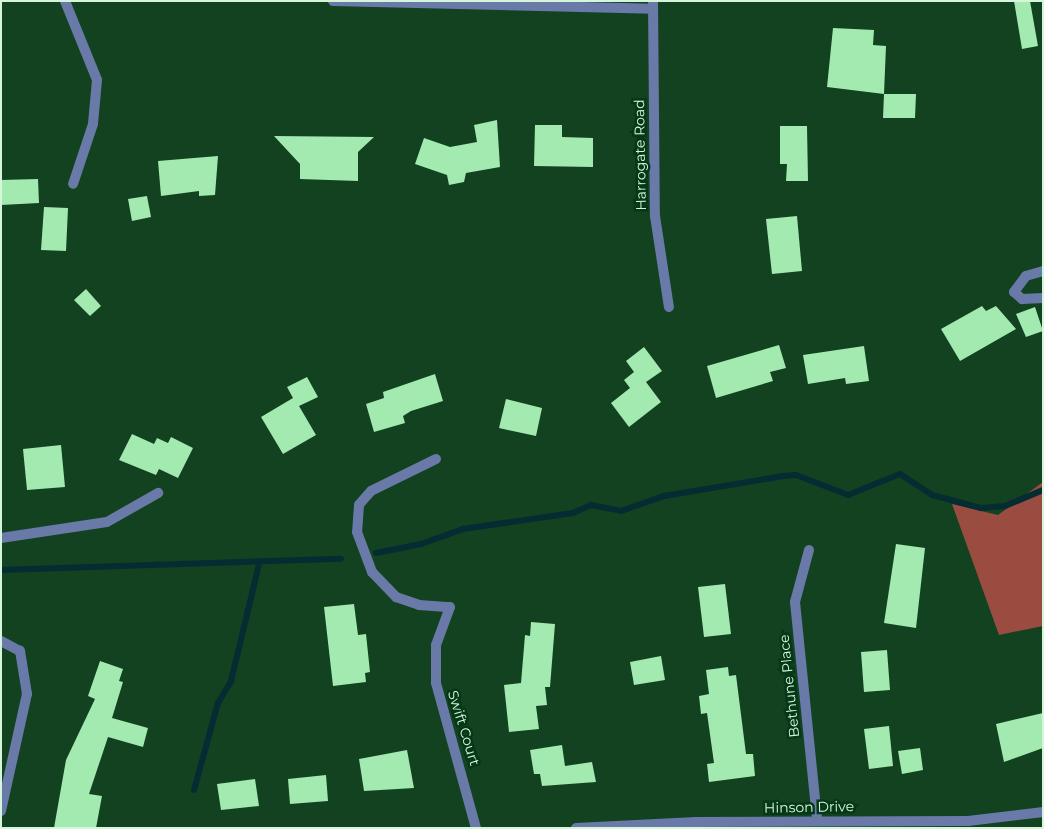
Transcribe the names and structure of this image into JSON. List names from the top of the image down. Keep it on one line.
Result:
{"streets":{"street":["Harrogate Road","Bethune Place","Swift Court","Hinson Drive"]},"crossings":[["Bethune Place","Hinson Drive"]]}
